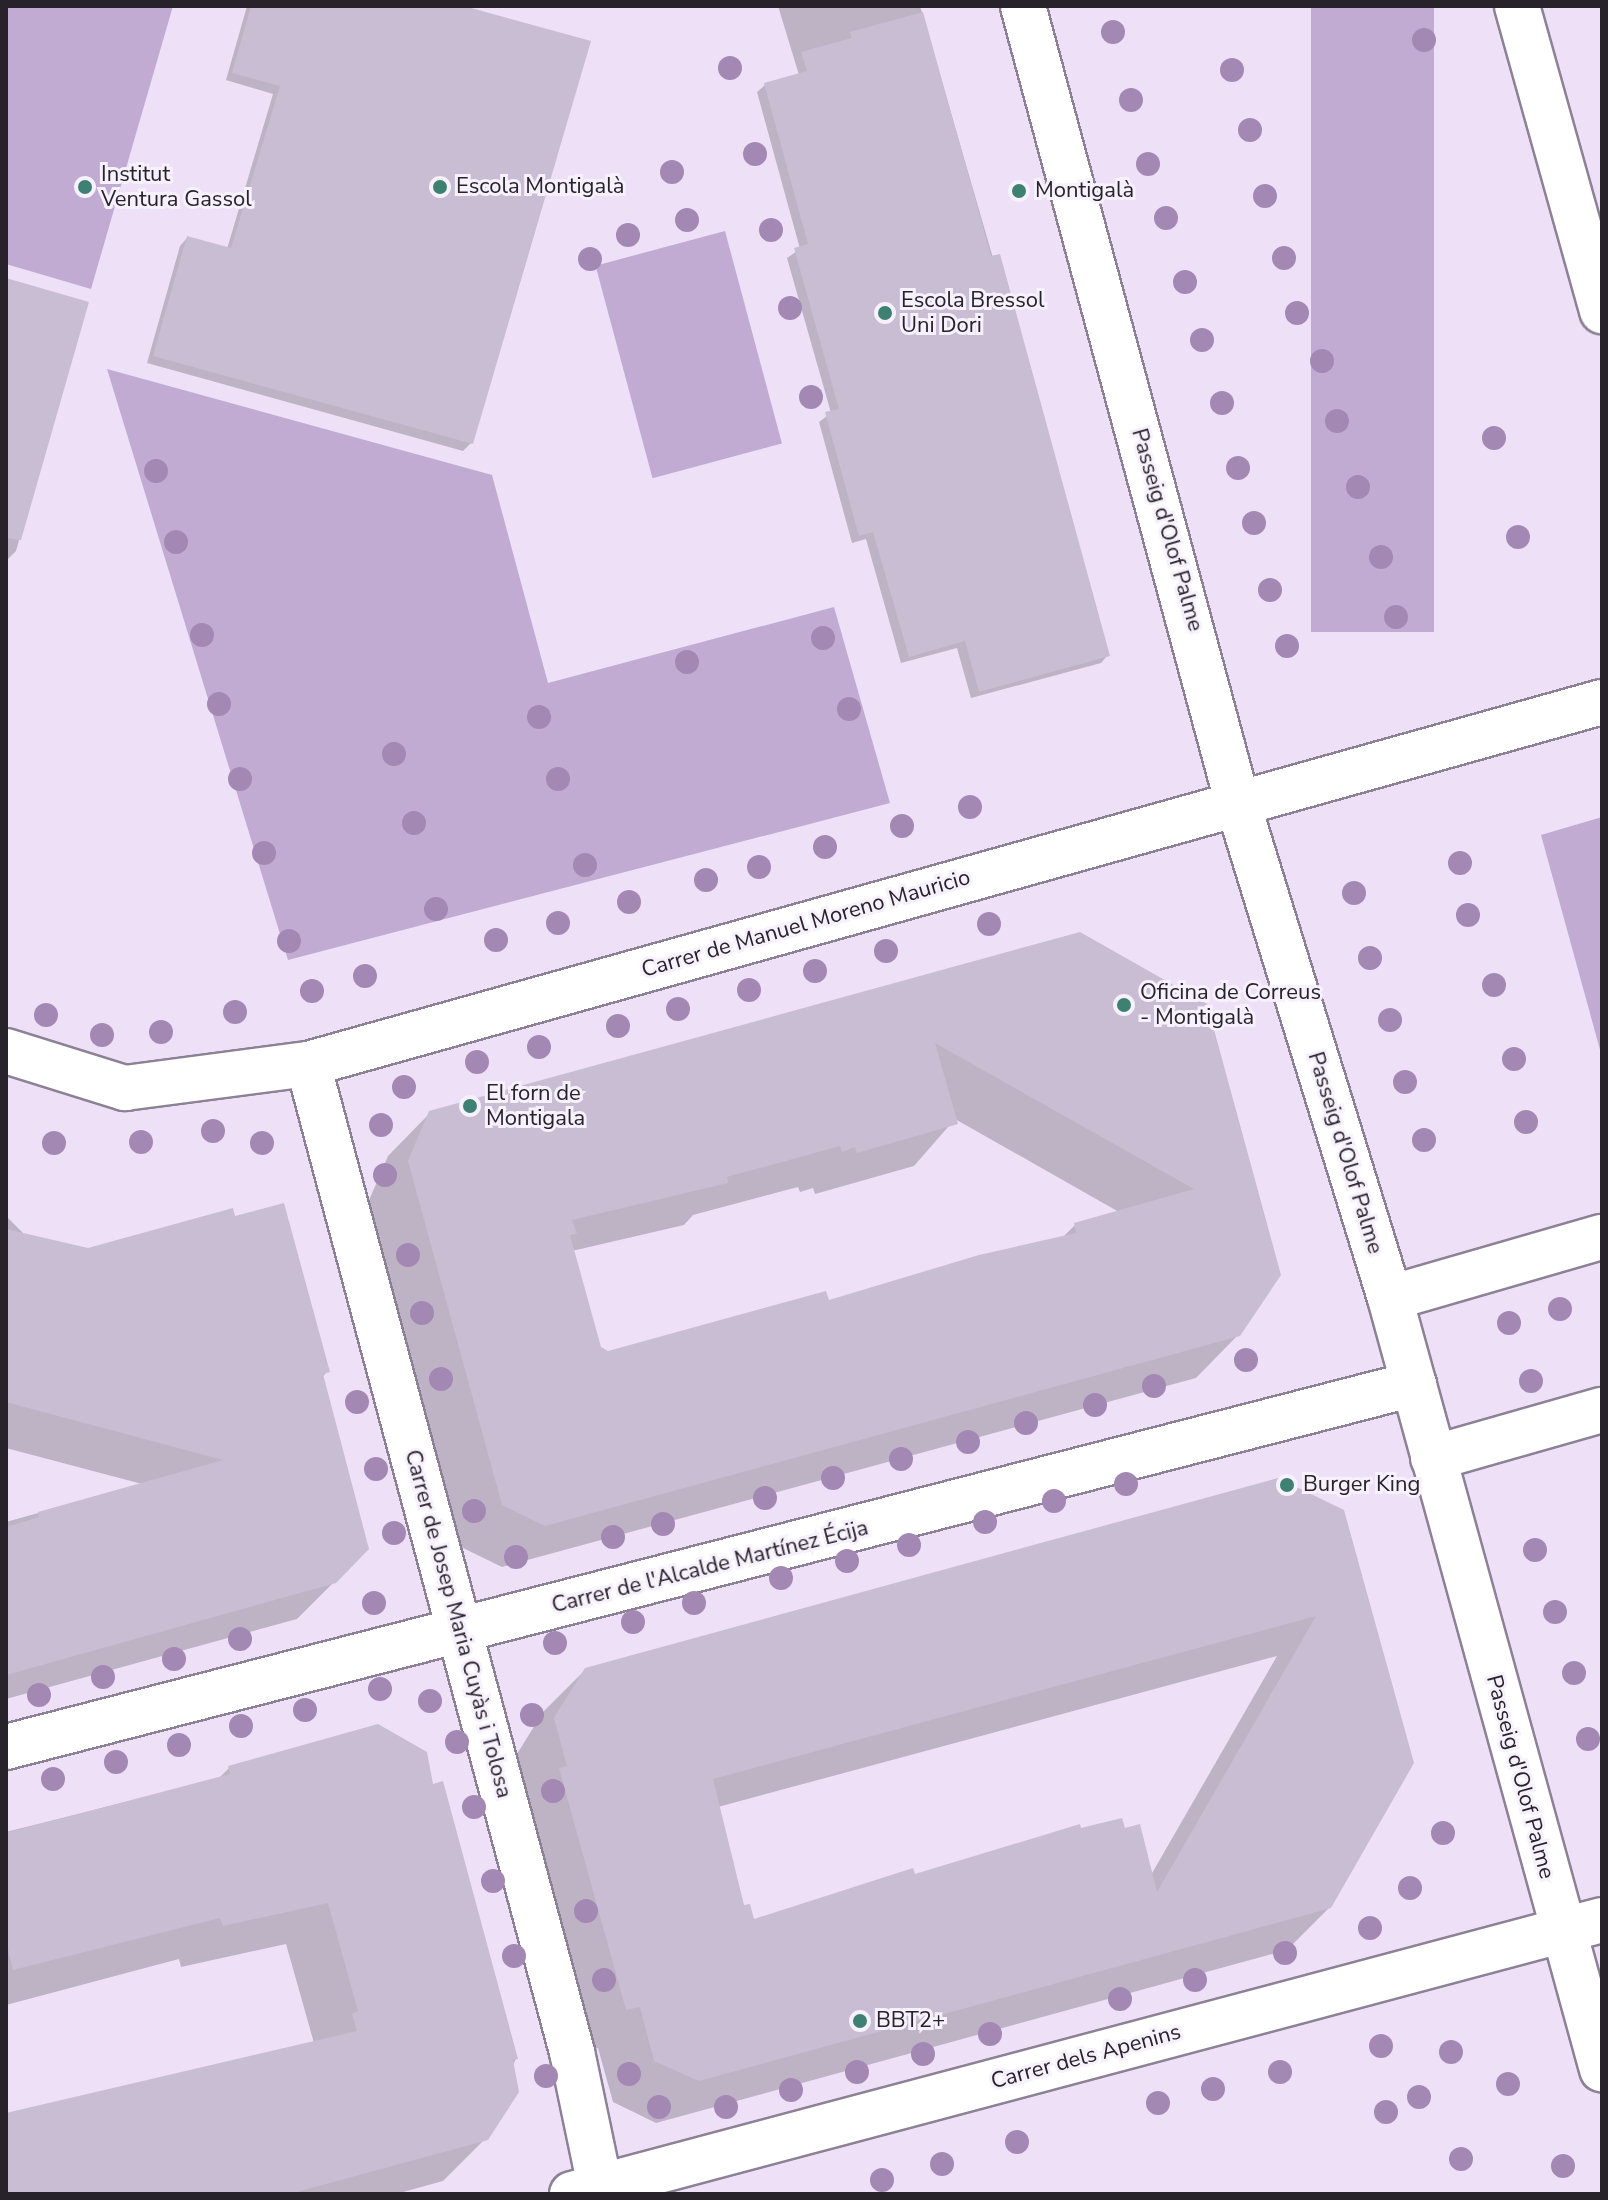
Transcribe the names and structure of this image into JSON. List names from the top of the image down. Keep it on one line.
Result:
{"streets":{"street":["Passeig d'Olof Palme","Carrer de Manuel Moreno Mauricio","Carrer de l'Alcalde Martínez Écija","Carrer de Josep Maria Cuyàs i Tolosa","Carrer dels Apenins"]},"crossings":[["Passeig d'Olof Palme","Carrer de Manuel Moreno Mauricio"],["Passeig d'Olof Palme","Carrer de l'Alcalde Martínez Écija"],["Passeig d'Olof Palme","Carrer dels Apenins"],["Carrer de Manuel Moreno Mauricio","Carrer de Josep Maria Cuyàs i Tolosa"],["Carrer de l'Alcalde Martínez Écija","Carrer de Josep Maria Cuyàs i Tolosa"],["Carrer de Josep Maria Cuyàs i Tolosa","Carrer dels Apenins"]],"places":["Institut Ventura Gassol","Escola Montigalà","Montigalà","Escola Bressol Uni Dori","Oficina de Correus - Montigalà","El forn de Montigala","Burger King","BBT2+"]}
